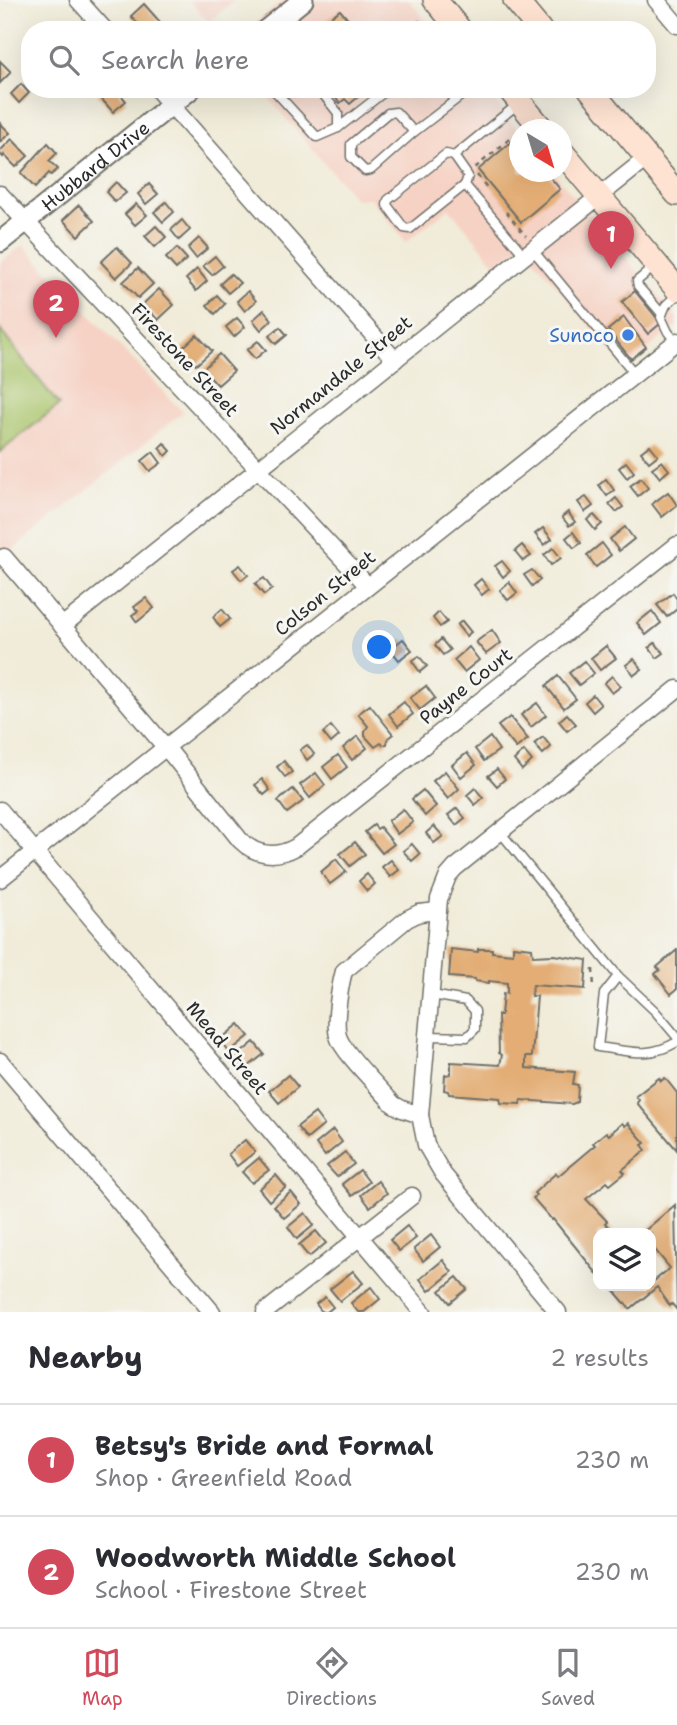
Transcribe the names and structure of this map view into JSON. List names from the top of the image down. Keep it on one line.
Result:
{"streets":{"street":["Hubbard Drive","Firestone Street","Normandale Street","Colson Street","Payne Court","Mead Street"]},"crossings":[["Hubbard Drive","Firestone Street"],["Firestone Street","Normandale Street"],["Firestone Street","Colson Street"],["Colson Street","Payne Court"],["Colson Street","Mead Street"]],"places":["Sunoco"],"north":"bottom right","page":{"search":"Search here","pins":["1","2"],"heading":["Nearby","2 results"],"list":[{"mark":"1","name":"Betsy's Bride and Formal","note":"Shop · Greenfield Road","value":"230 m"},{"mark":"2","name":"Woodworth Middle School","note":"School · Firestone Street","value":"230 m"}],"nav":["Map","Directions","Saved"]}}
